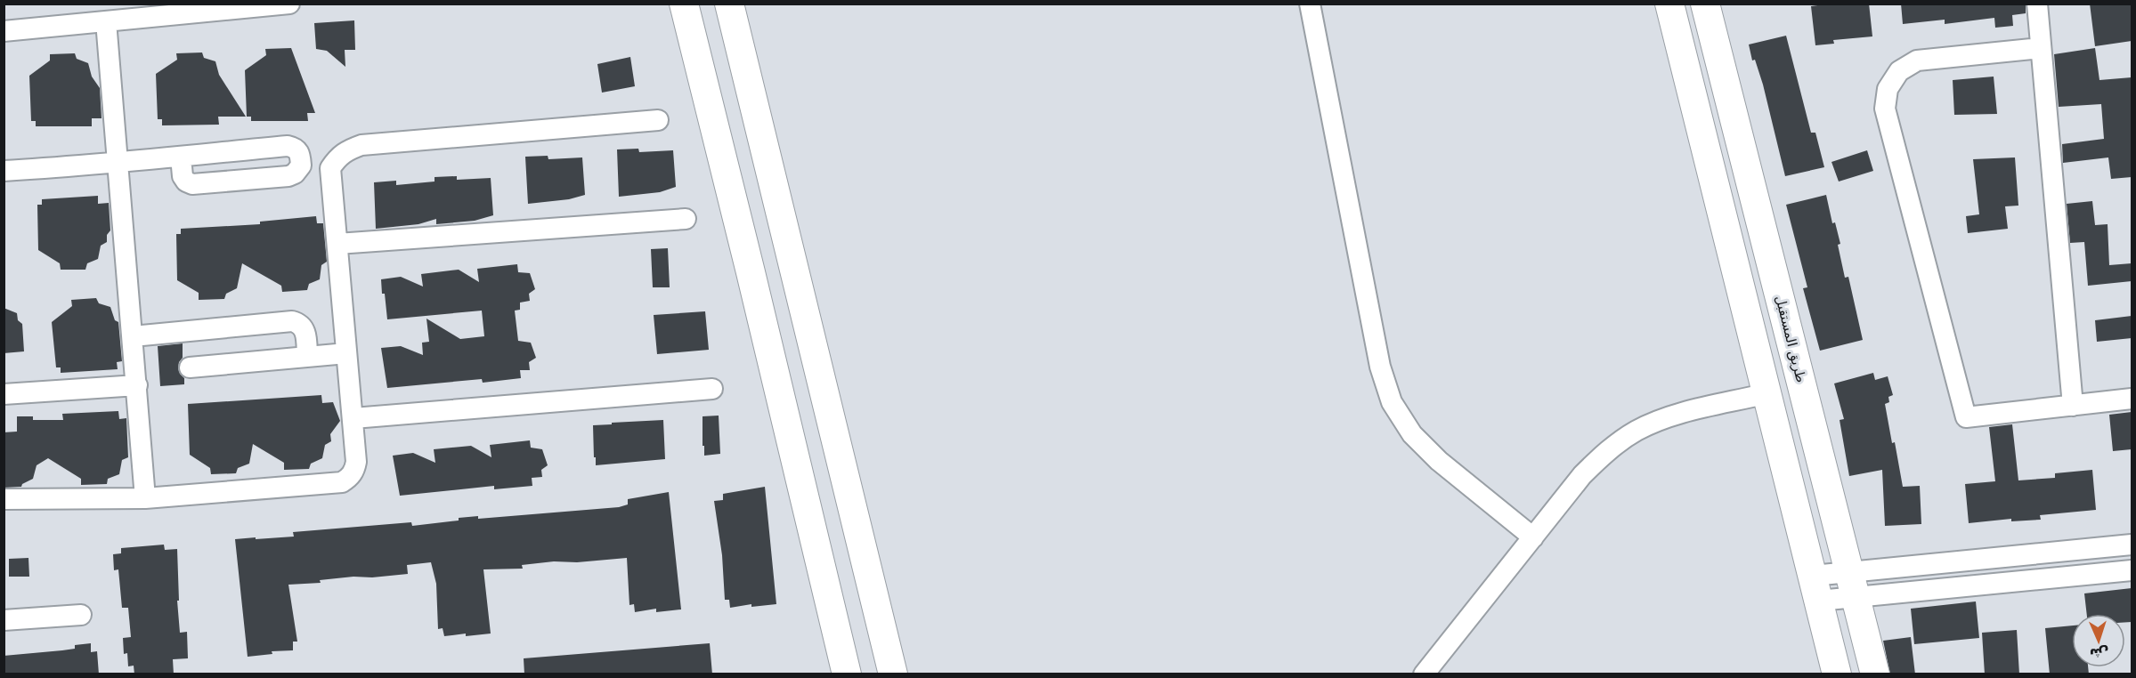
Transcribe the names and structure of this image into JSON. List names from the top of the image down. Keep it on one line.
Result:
{"streets":{"street":["طريق المستقبل"]},"north":"bottom"}
